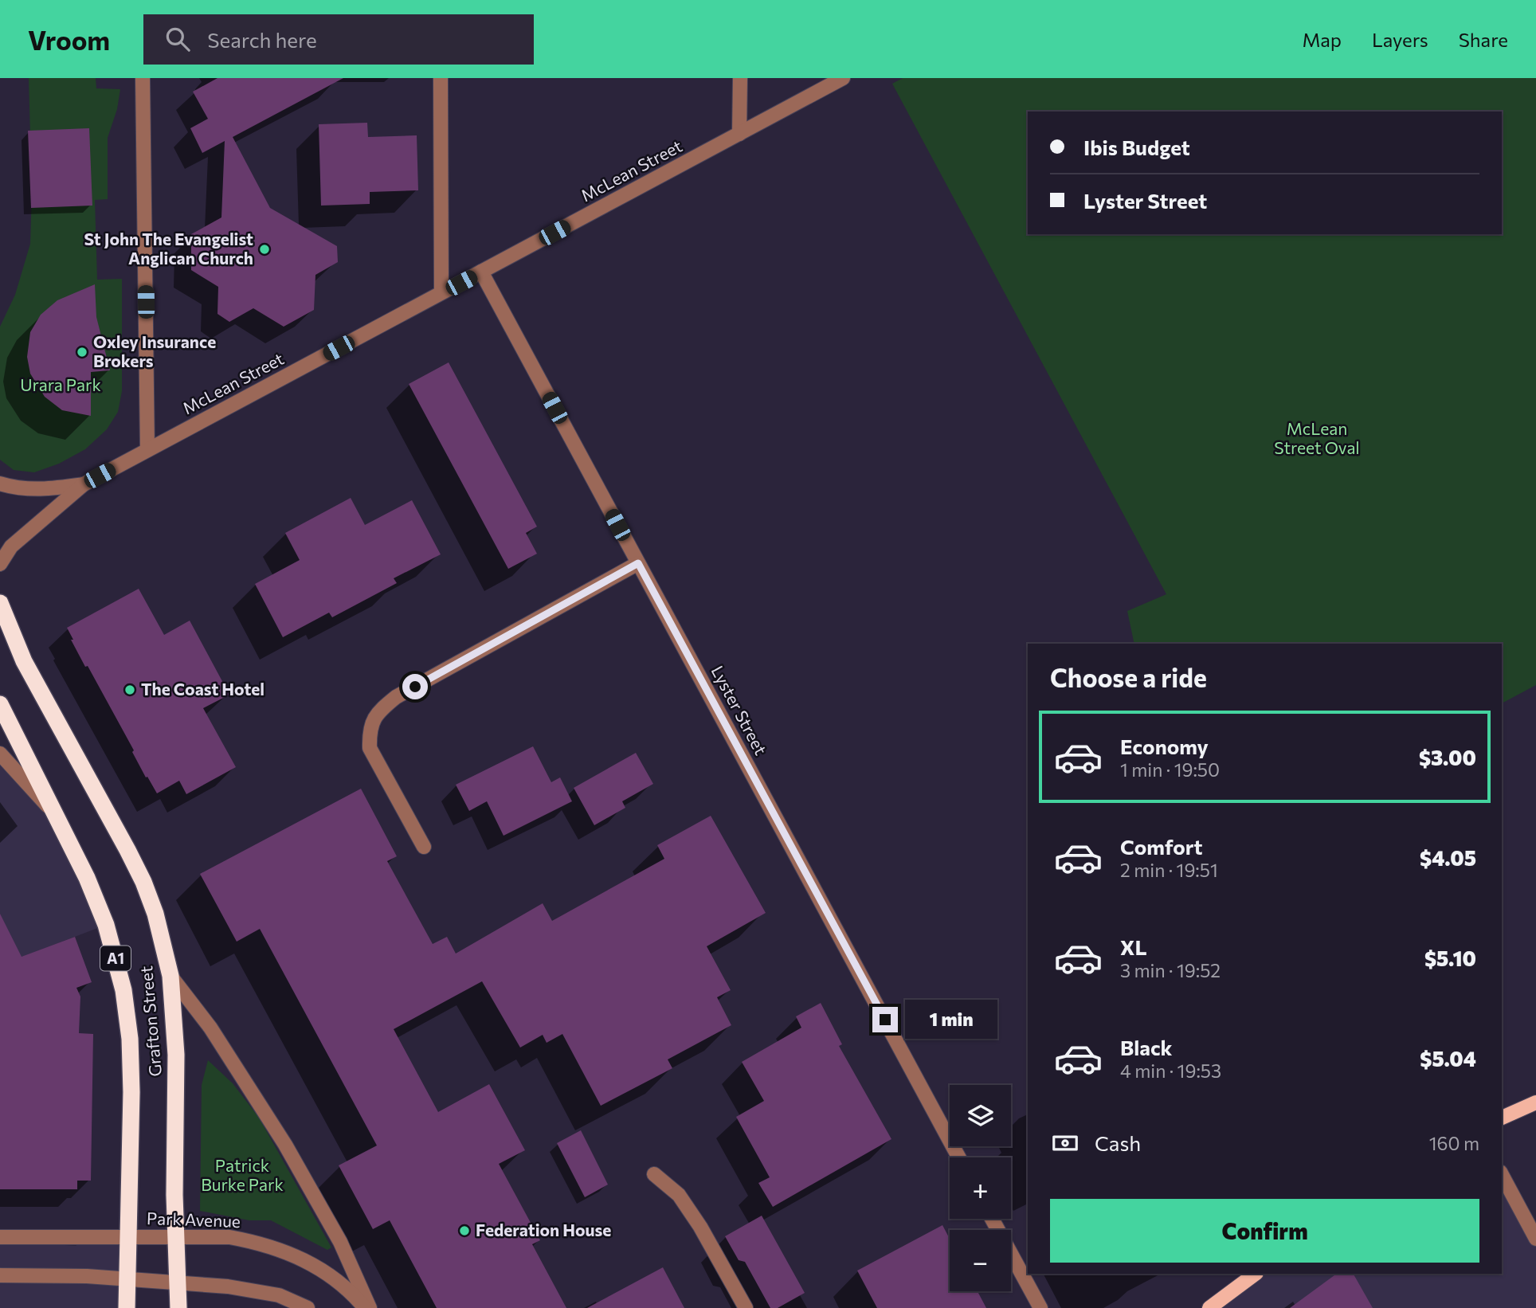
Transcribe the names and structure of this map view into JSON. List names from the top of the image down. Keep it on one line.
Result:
{"streets":{"highway":["A1","Grafton Street"],"street":["McLean Street","Lyster Street","Park Avenue"]},"crossings":[["McLean Street","Lyster Street"],["Grafton Street","Park Avenue"]],"parks":["Urara Park","McLean Street Oval","Patrick Burke Park"],"places":["St John The Evangelist Anglican Church","Oxley Insurance Brokers","The Coast Hotel","Federation House"],"page":{"header":"Vroom","search":"Search here","nav":["Map","Layers","Share"],"banner":["Ibis Budget","Lyster Street"],"heading":"Choose a ride","list":[{"name":"Economy","note":"1 min · 19:50","value":"$3.00"},{"name":"Comfort","note":"2 min · 19:51","value":"$4.05"},{"name":"XL","note":"3 min · 19:52","value":"$5.10"},{"name":"Black","note":"4 min · 19:53","value":"$5.04"}],"bubble":"1 min","map_buttons":["+","−"],"pay":["Cash","160 m"],"buttons":"Confirm"}}
